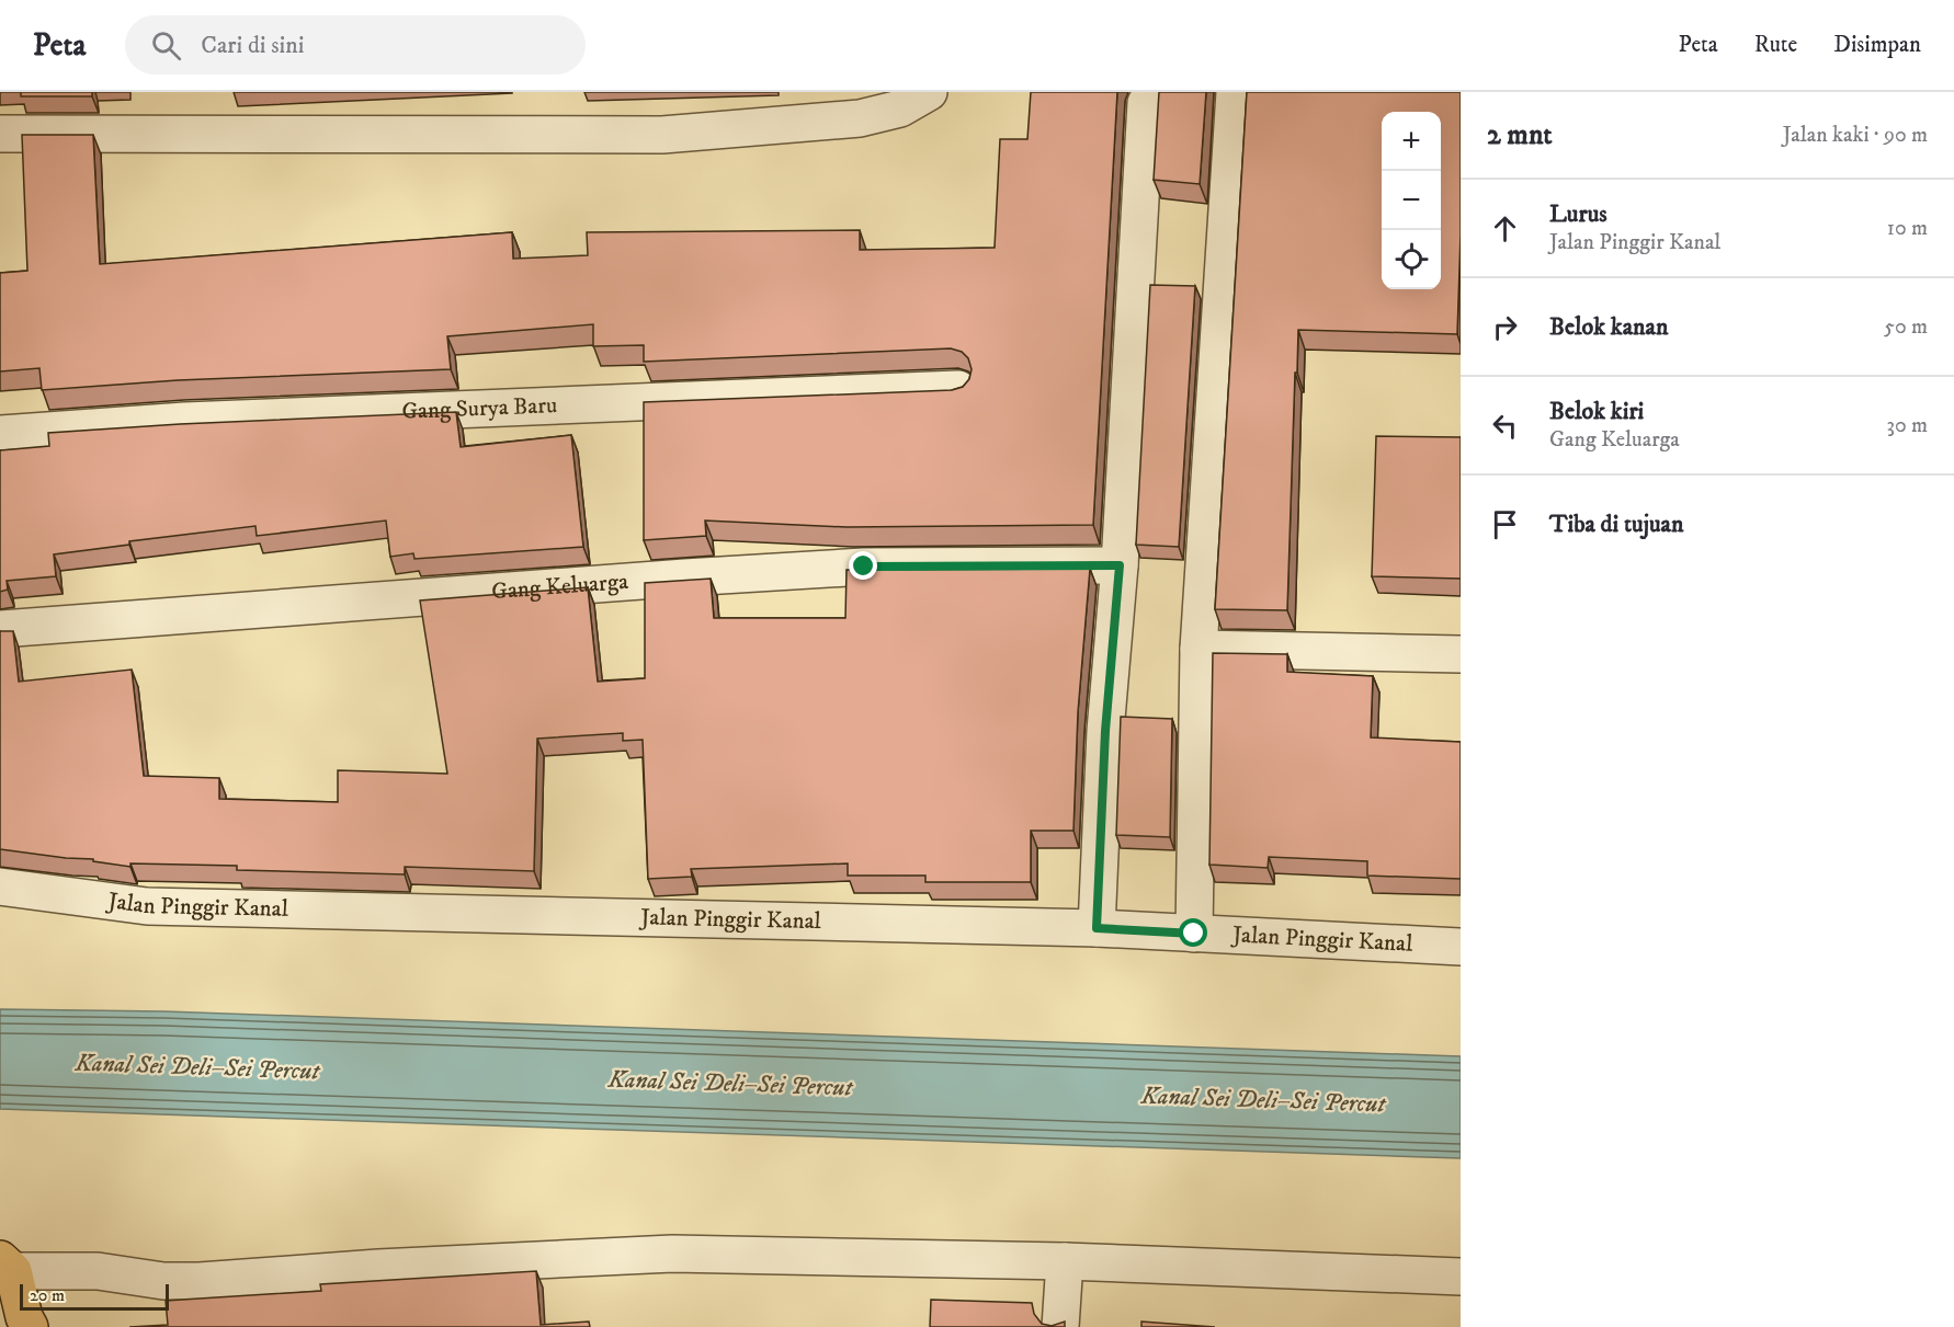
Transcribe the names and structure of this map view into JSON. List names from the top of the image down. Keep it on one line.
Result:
{"streets":{"street":["Gang Surya Baru","Gang Keluarga","Jalan Pinggir Kanal"]},"water":["Kanal Sei Deli–Sei Percut"],"scale_bar":"20 m","page":{"header":"Peta","search":"Cari di sini","nav":["Peta","Rute","Disimpan"],"heading":["2 mnt","Jalan kaki · 90 m"],"map_buttons":["+","−"],"list":[["Lurus","Jalan Pinggir Kanal","10 m"],["Belok kanan","50 m"],["Belok kiri","Gang Keluarga","30 m"],"Tiba di tujuan"],"scale":"20 m"}}
